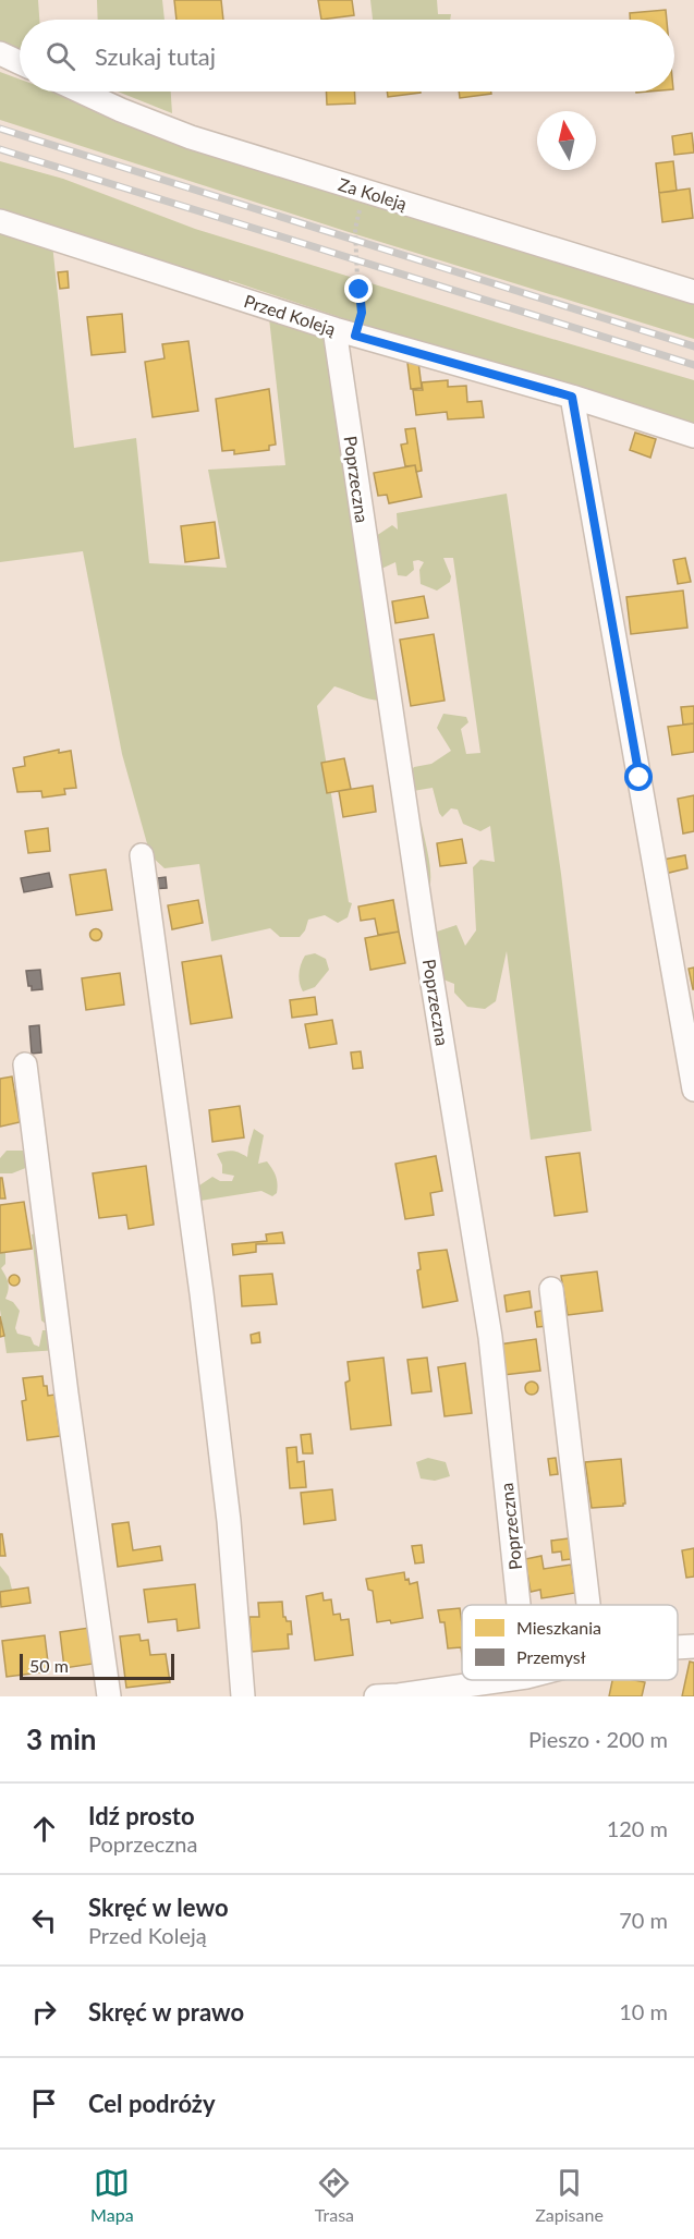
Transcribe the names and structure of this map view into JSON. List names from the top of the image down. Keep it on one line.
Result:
{"streets":{"street":["Za Koleją","Przed Koleją","Poprzeczna"]},"crossings":[["Przed Koleją","Poprzeczna"]],"legend":["Mieszkania","Przemysł"],"scale_bar":"50 m","north":"top","page":{"search":"Szukaj tutaj","scale":"50 m","heading":["3 min","Pieszo · 200 m"],"list":[["Idź prosto","Poprzeczna","120 m"],["Skręć w lewo","Przed Koleją","70 m"],["Skręć w prawo","10 m"],"Cel podróży"],"nav":["Mapa","Trasa","Zapisane"]}}
